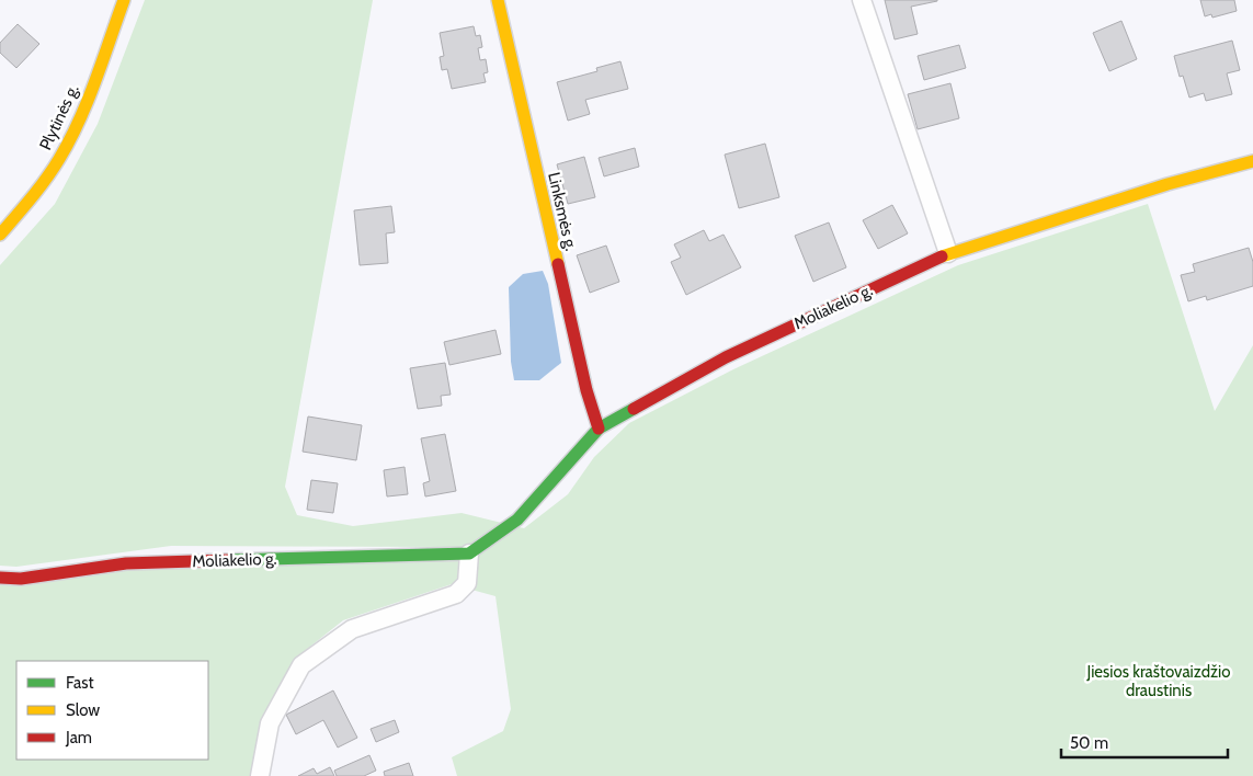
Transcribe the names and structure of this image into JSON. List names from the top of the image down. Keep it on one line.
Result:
{"streets":{"street":["Plytinės g.","Linksmės g.","Moliakelio g."]},"crossings":[["Linksmės g.","Moliakelio g."]],"parks":["Jiesios kraštovaizdžio draustinis"],"legend":["Fast","Slow","Jam"],"scale_bar":"50 m"}
